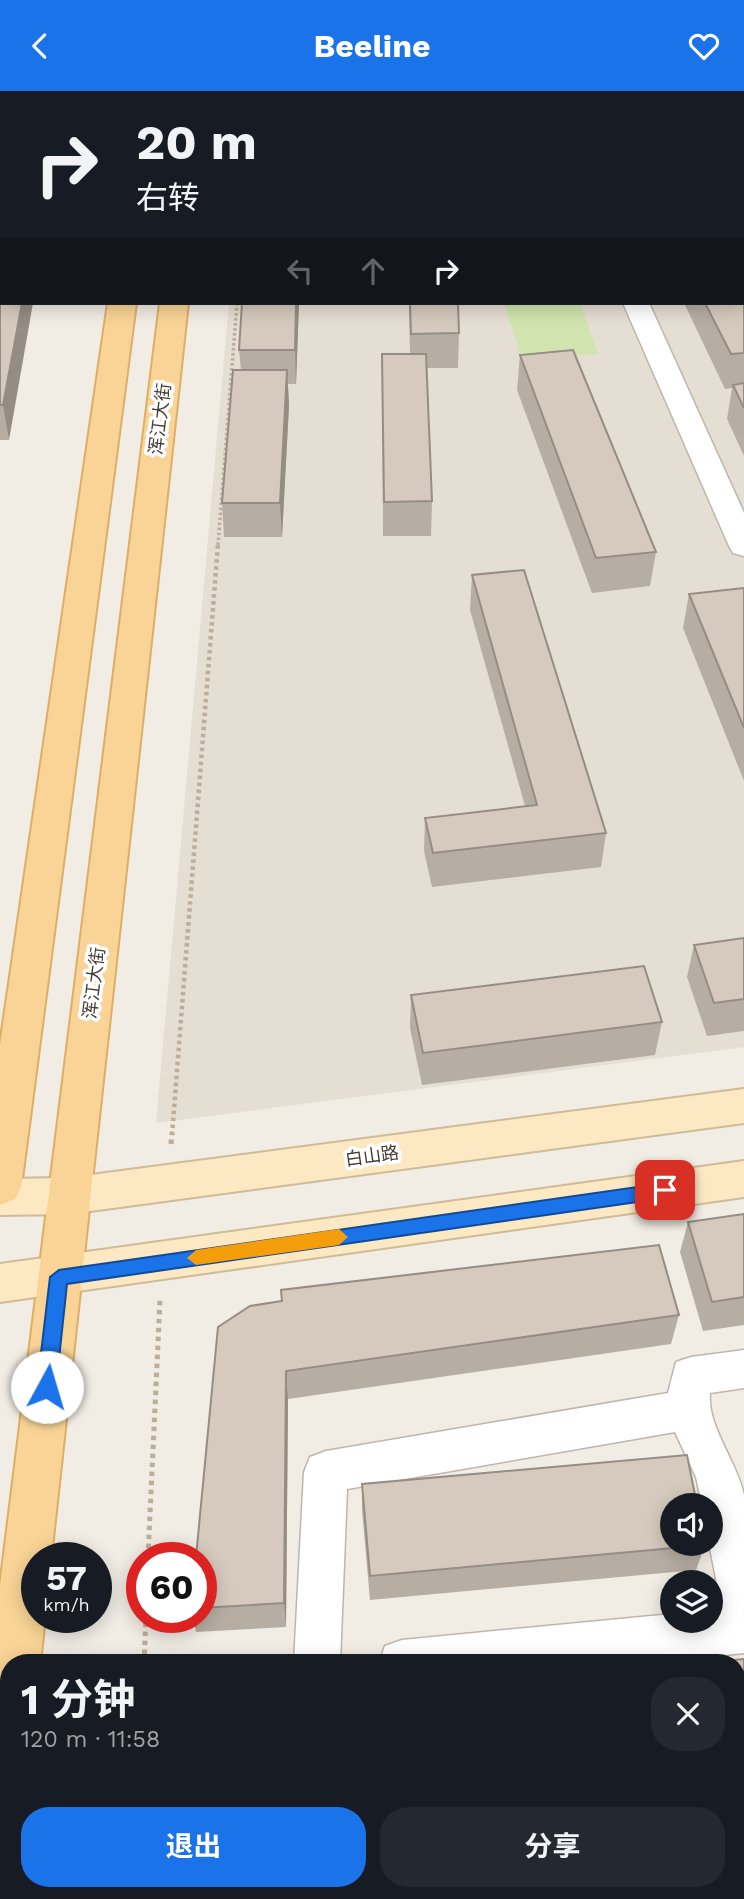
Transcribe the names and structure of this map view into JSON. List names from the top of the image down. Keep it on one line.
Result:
{"streets":{"main road":["浑江大街"],"street":["白山路"]},"crossings":[["浑江大街","白山路"]],"page":{"header":"Beeline","turn":["20 m","右转"],"speed":"57 km/h","limit":"60","heading":["1 分钟","120 m · 11:58"],"buttons":["退出","分享"]}}
